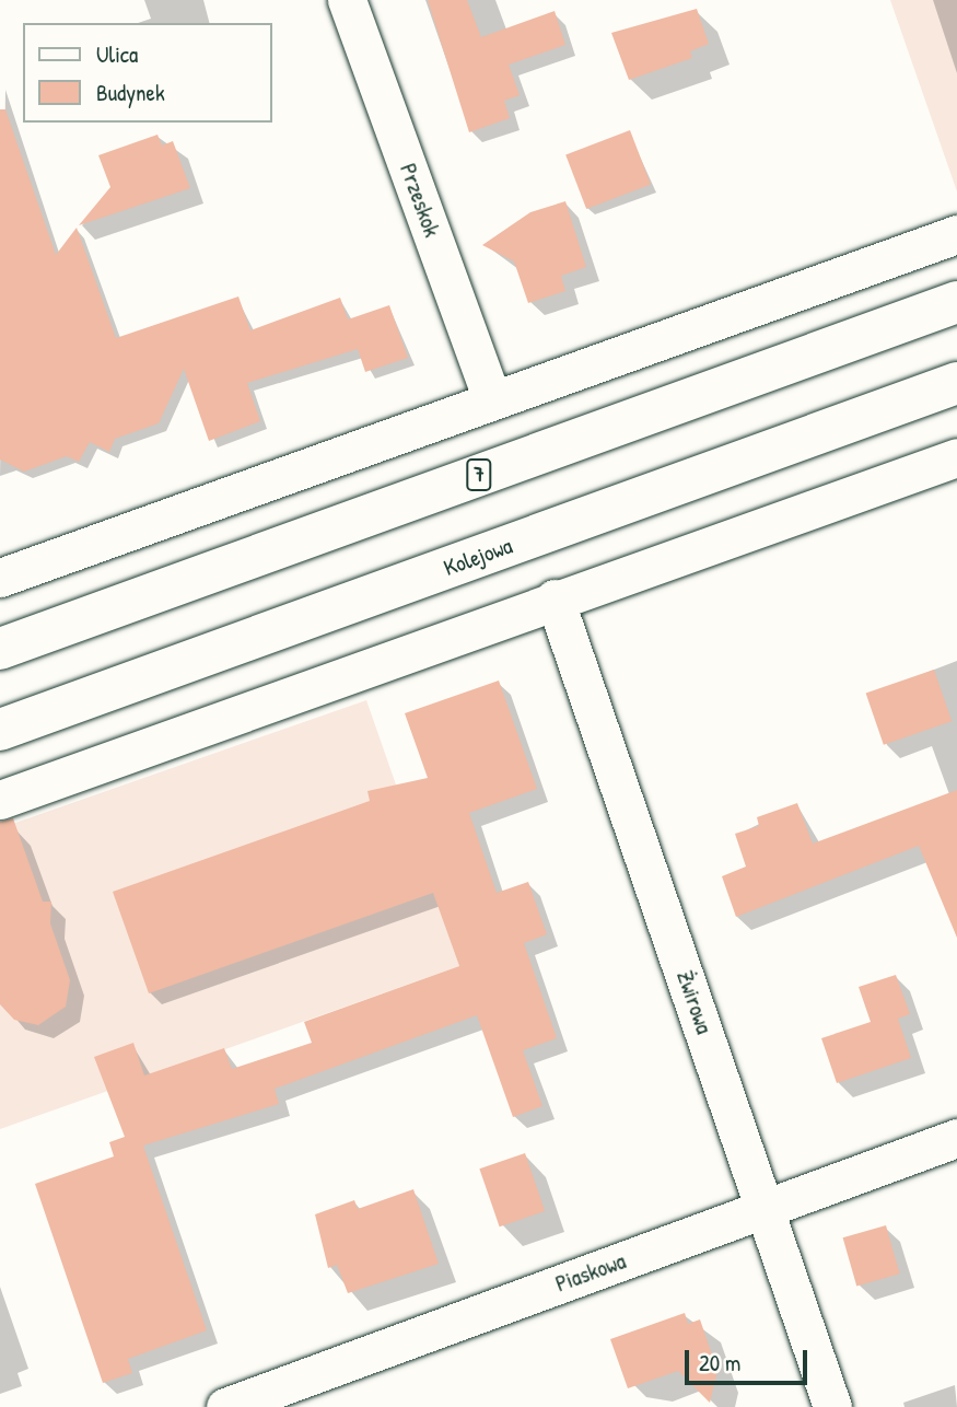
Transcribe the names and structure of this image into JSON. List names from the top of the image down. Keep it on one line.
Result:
{"streets":{"highway":["7","Kolejowa"],"street":["Przeskok","Żwirowa","Piaskowa"]},"crossings":[["Żwirowa","Piaskowa"]],"legend":["Ulica","Budynek"],"scale_bar":"20 m"}
